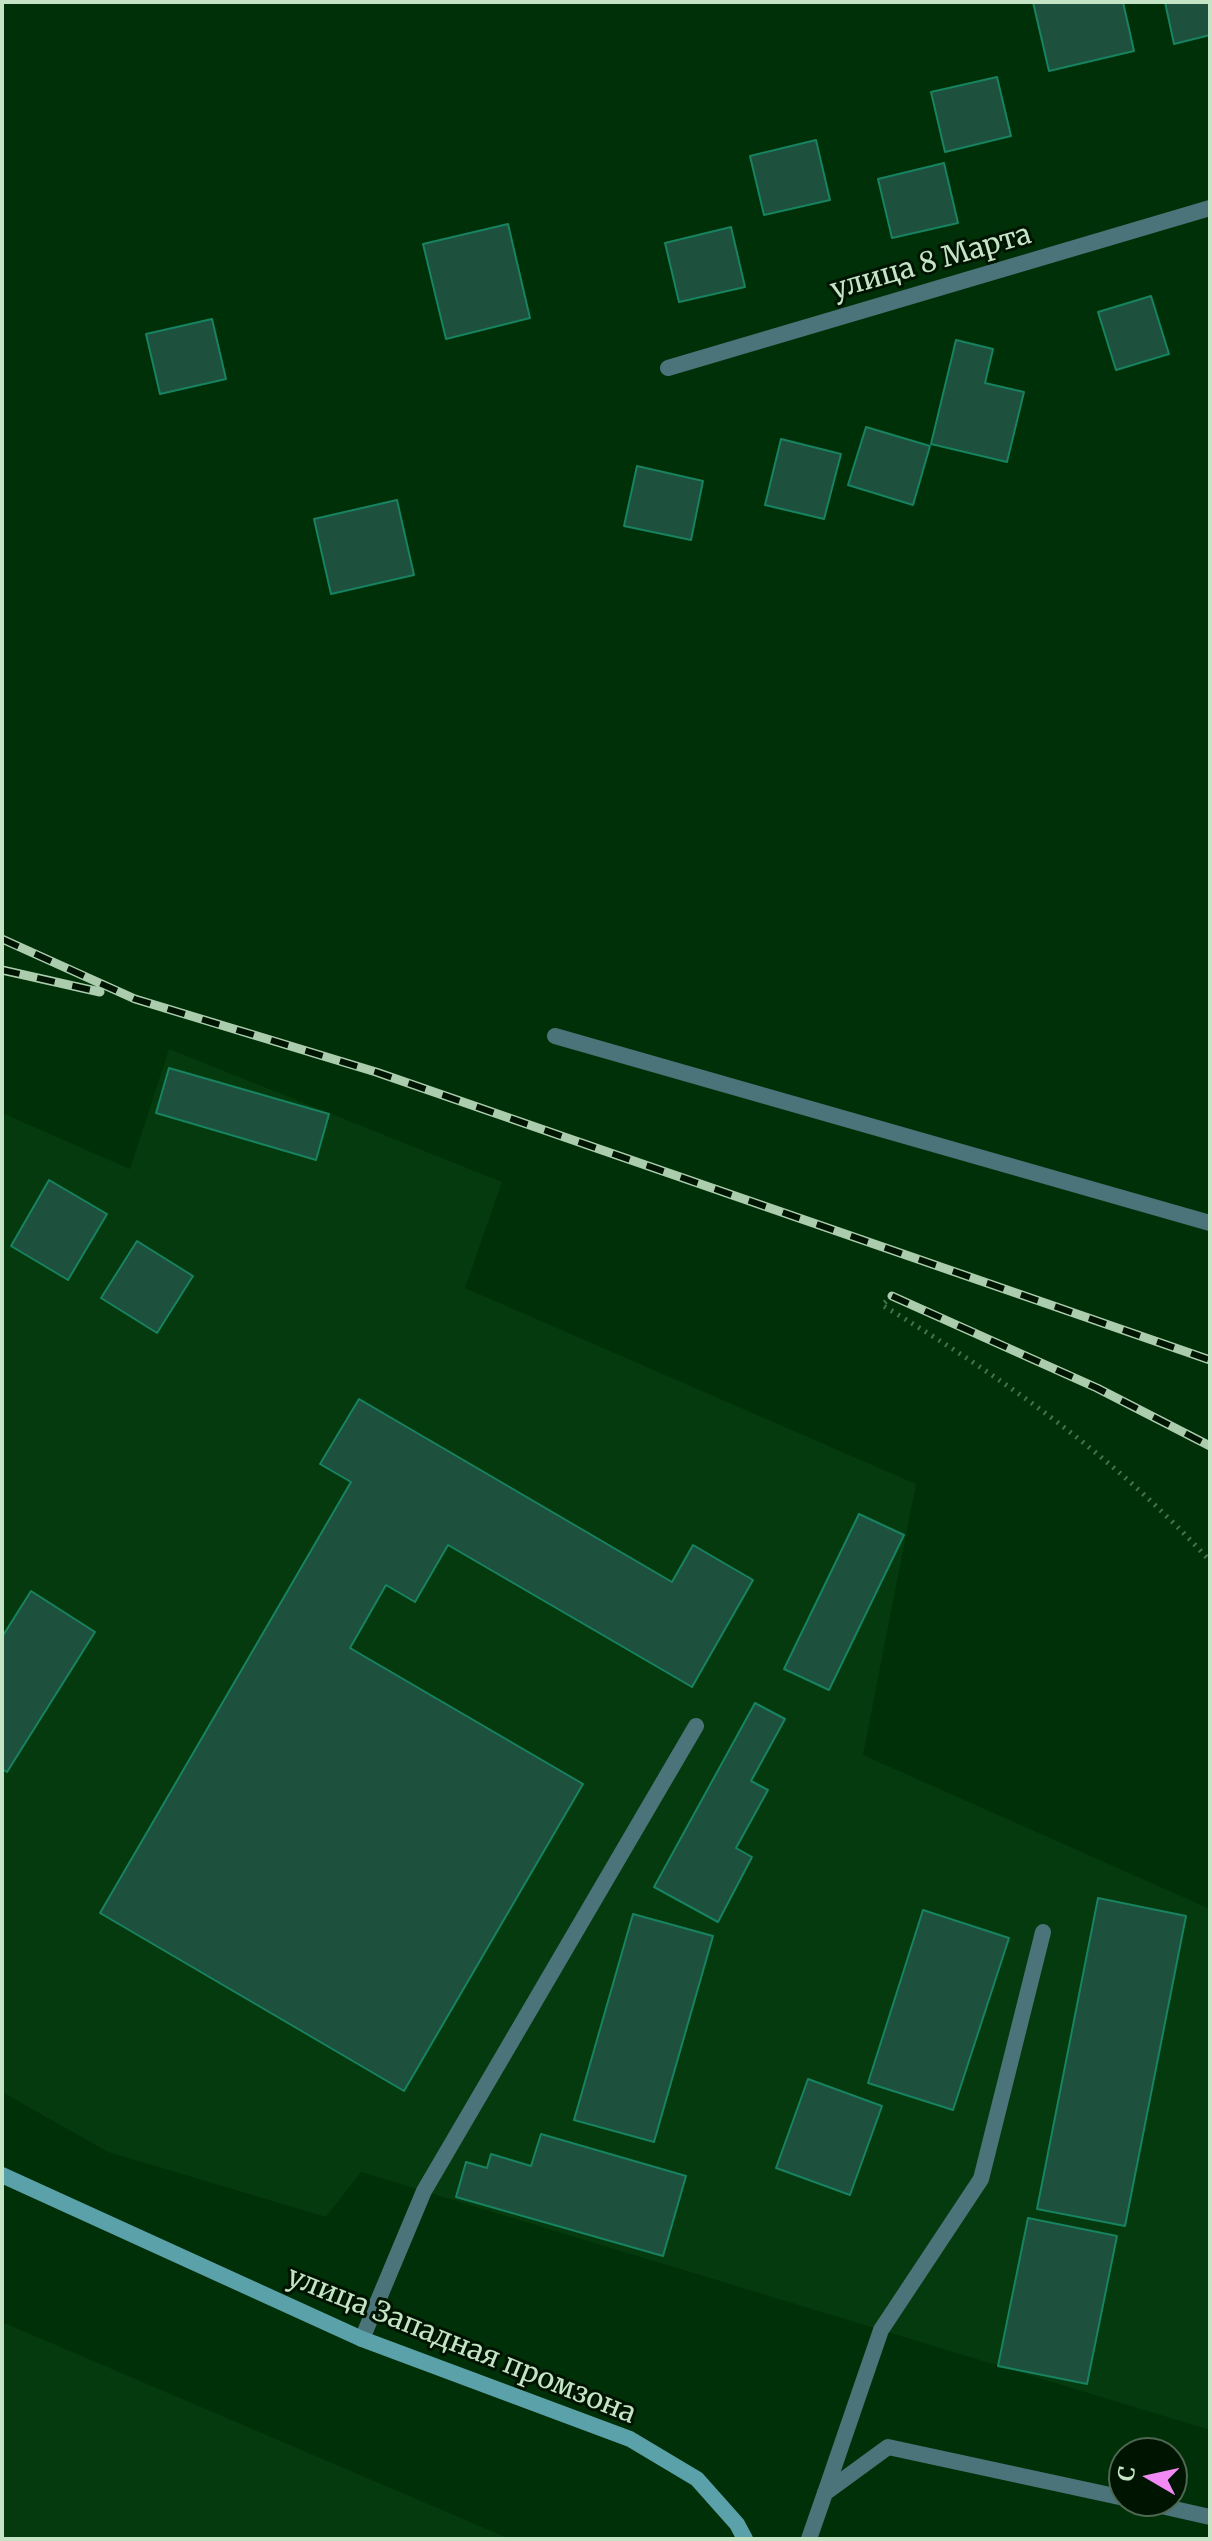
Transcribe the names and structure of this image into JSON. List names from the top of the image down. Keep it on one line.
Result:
{"streets":{"street":["улица 8 Марта","улица Западная промзона"]},"north":"left"}
